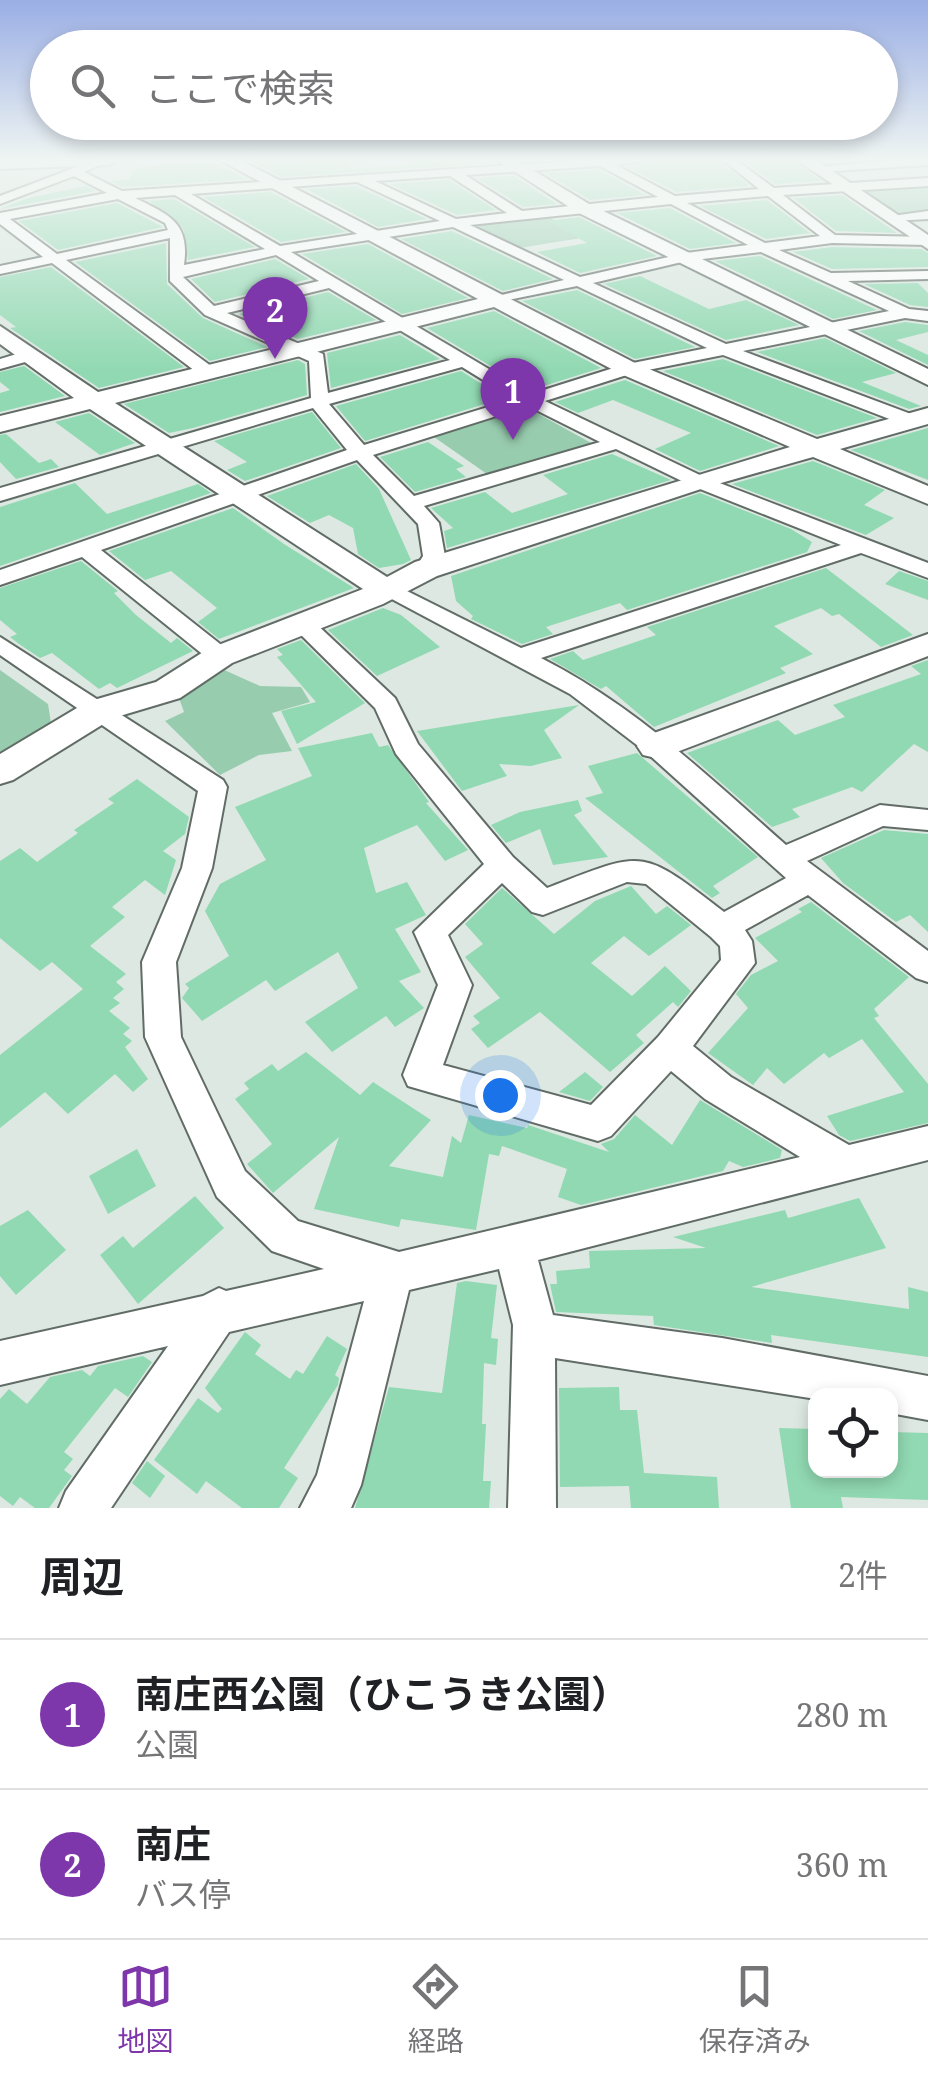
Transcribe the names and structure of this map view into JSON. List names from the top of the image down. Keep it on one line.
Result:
{"page":{"search":"ここで検索","pins":["2","1"],"heading":["周辺","2件"],"list":[{"mark":"1","name":"南庄西公園（ひこうき公園）","note":"公園","value":"280 m"},{"mark":"2","name":"南庄","note":"バス停","value":"360 m"}],"nav":["地図","経路","保存済み"]}}
